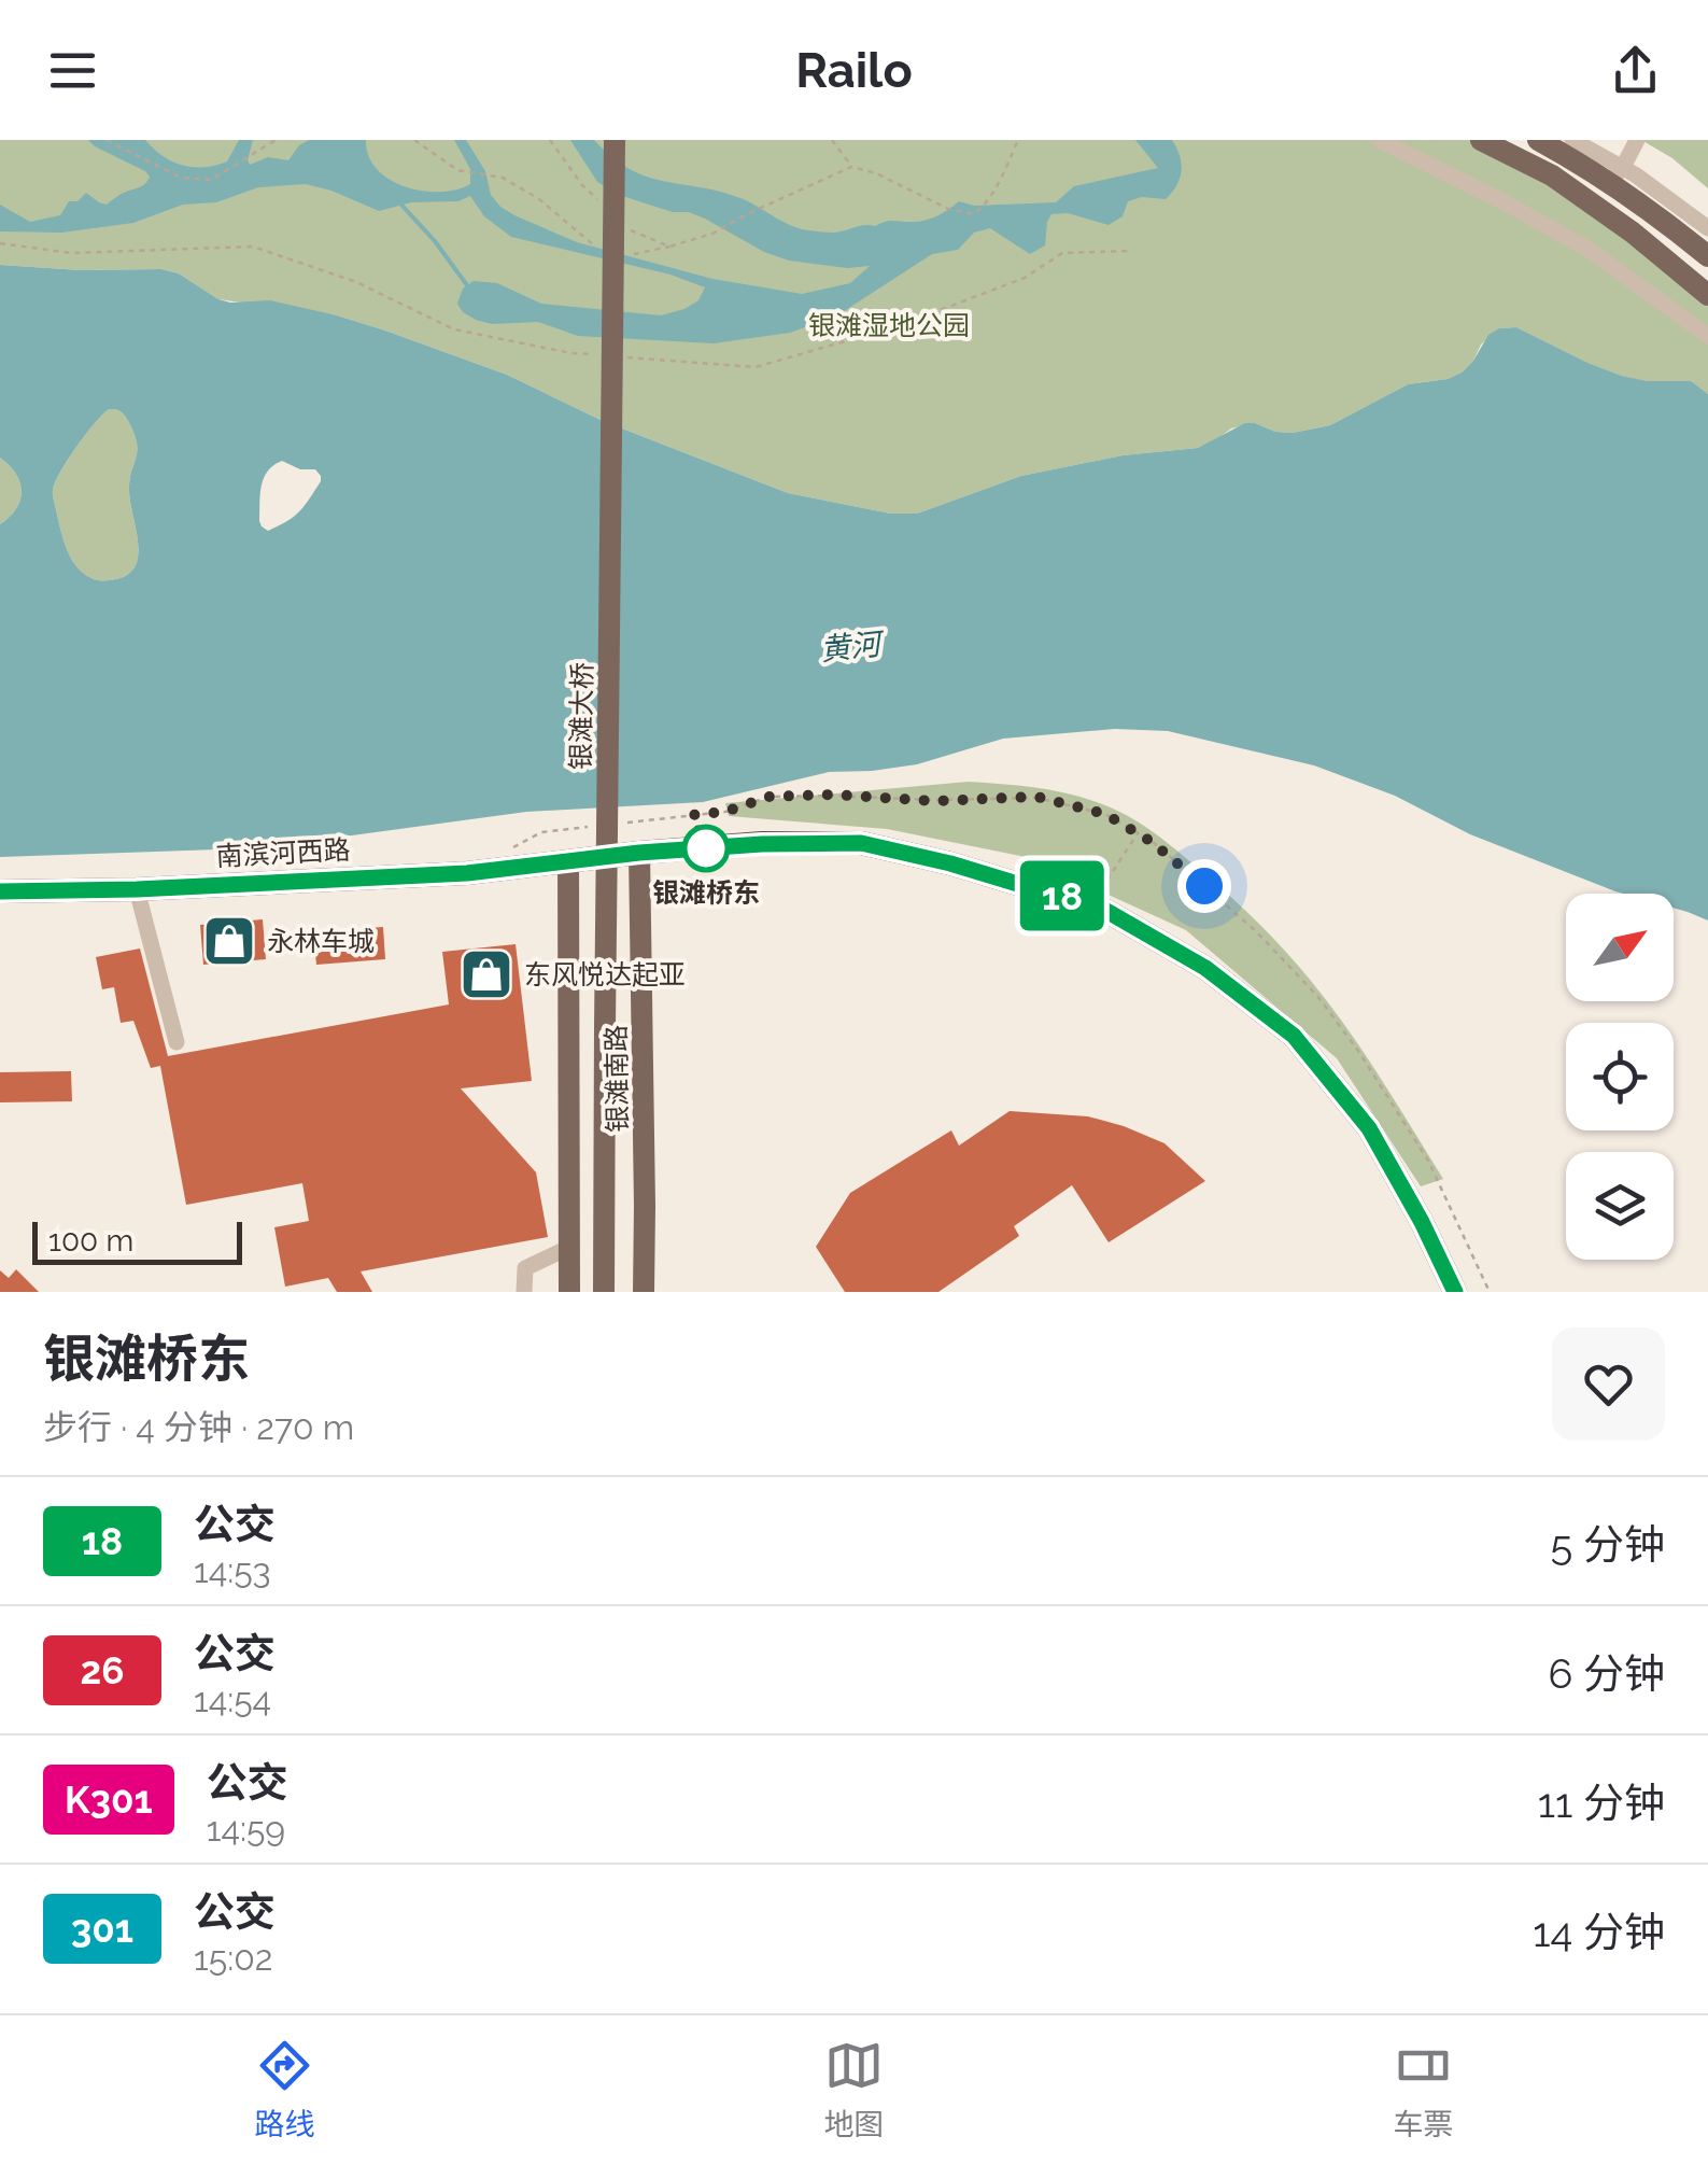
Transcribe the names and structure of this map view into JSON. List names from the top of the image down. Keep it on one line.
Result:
{"streets":{"highway":["南滨河西路"],"main road":["银滩大桥","银滩南路"]},"crossings":[["南滨河西路","银滩南路"]],"water":["黄河"],"parks":["银滩湿地公园"],"places":{"other":["银滩桥东"],"shop":["永林车城","东风悦达起亚"]},"lines":["bus line 18"],"scale_bar":"100 m","north":"top right","page":{"header":"Railo","on_map":"18","scale":"100 m","heading":["银滩桥东","步行 · 4 分钟 · 270 m"],"list":[{"mark":"18","name":"公交","note":"14:53","value":"5 分钟"},{"mark":"26","name":"公交","note":"14:54","value":"6 分钟"},{"mark":"K301","name":"公交","note":"14:59","value":"11 分钟"},{"mark":"301","name":"公交","note":"15:02","value":"14 分钟"}],"tabs":["路线","地图","车票"]}}
